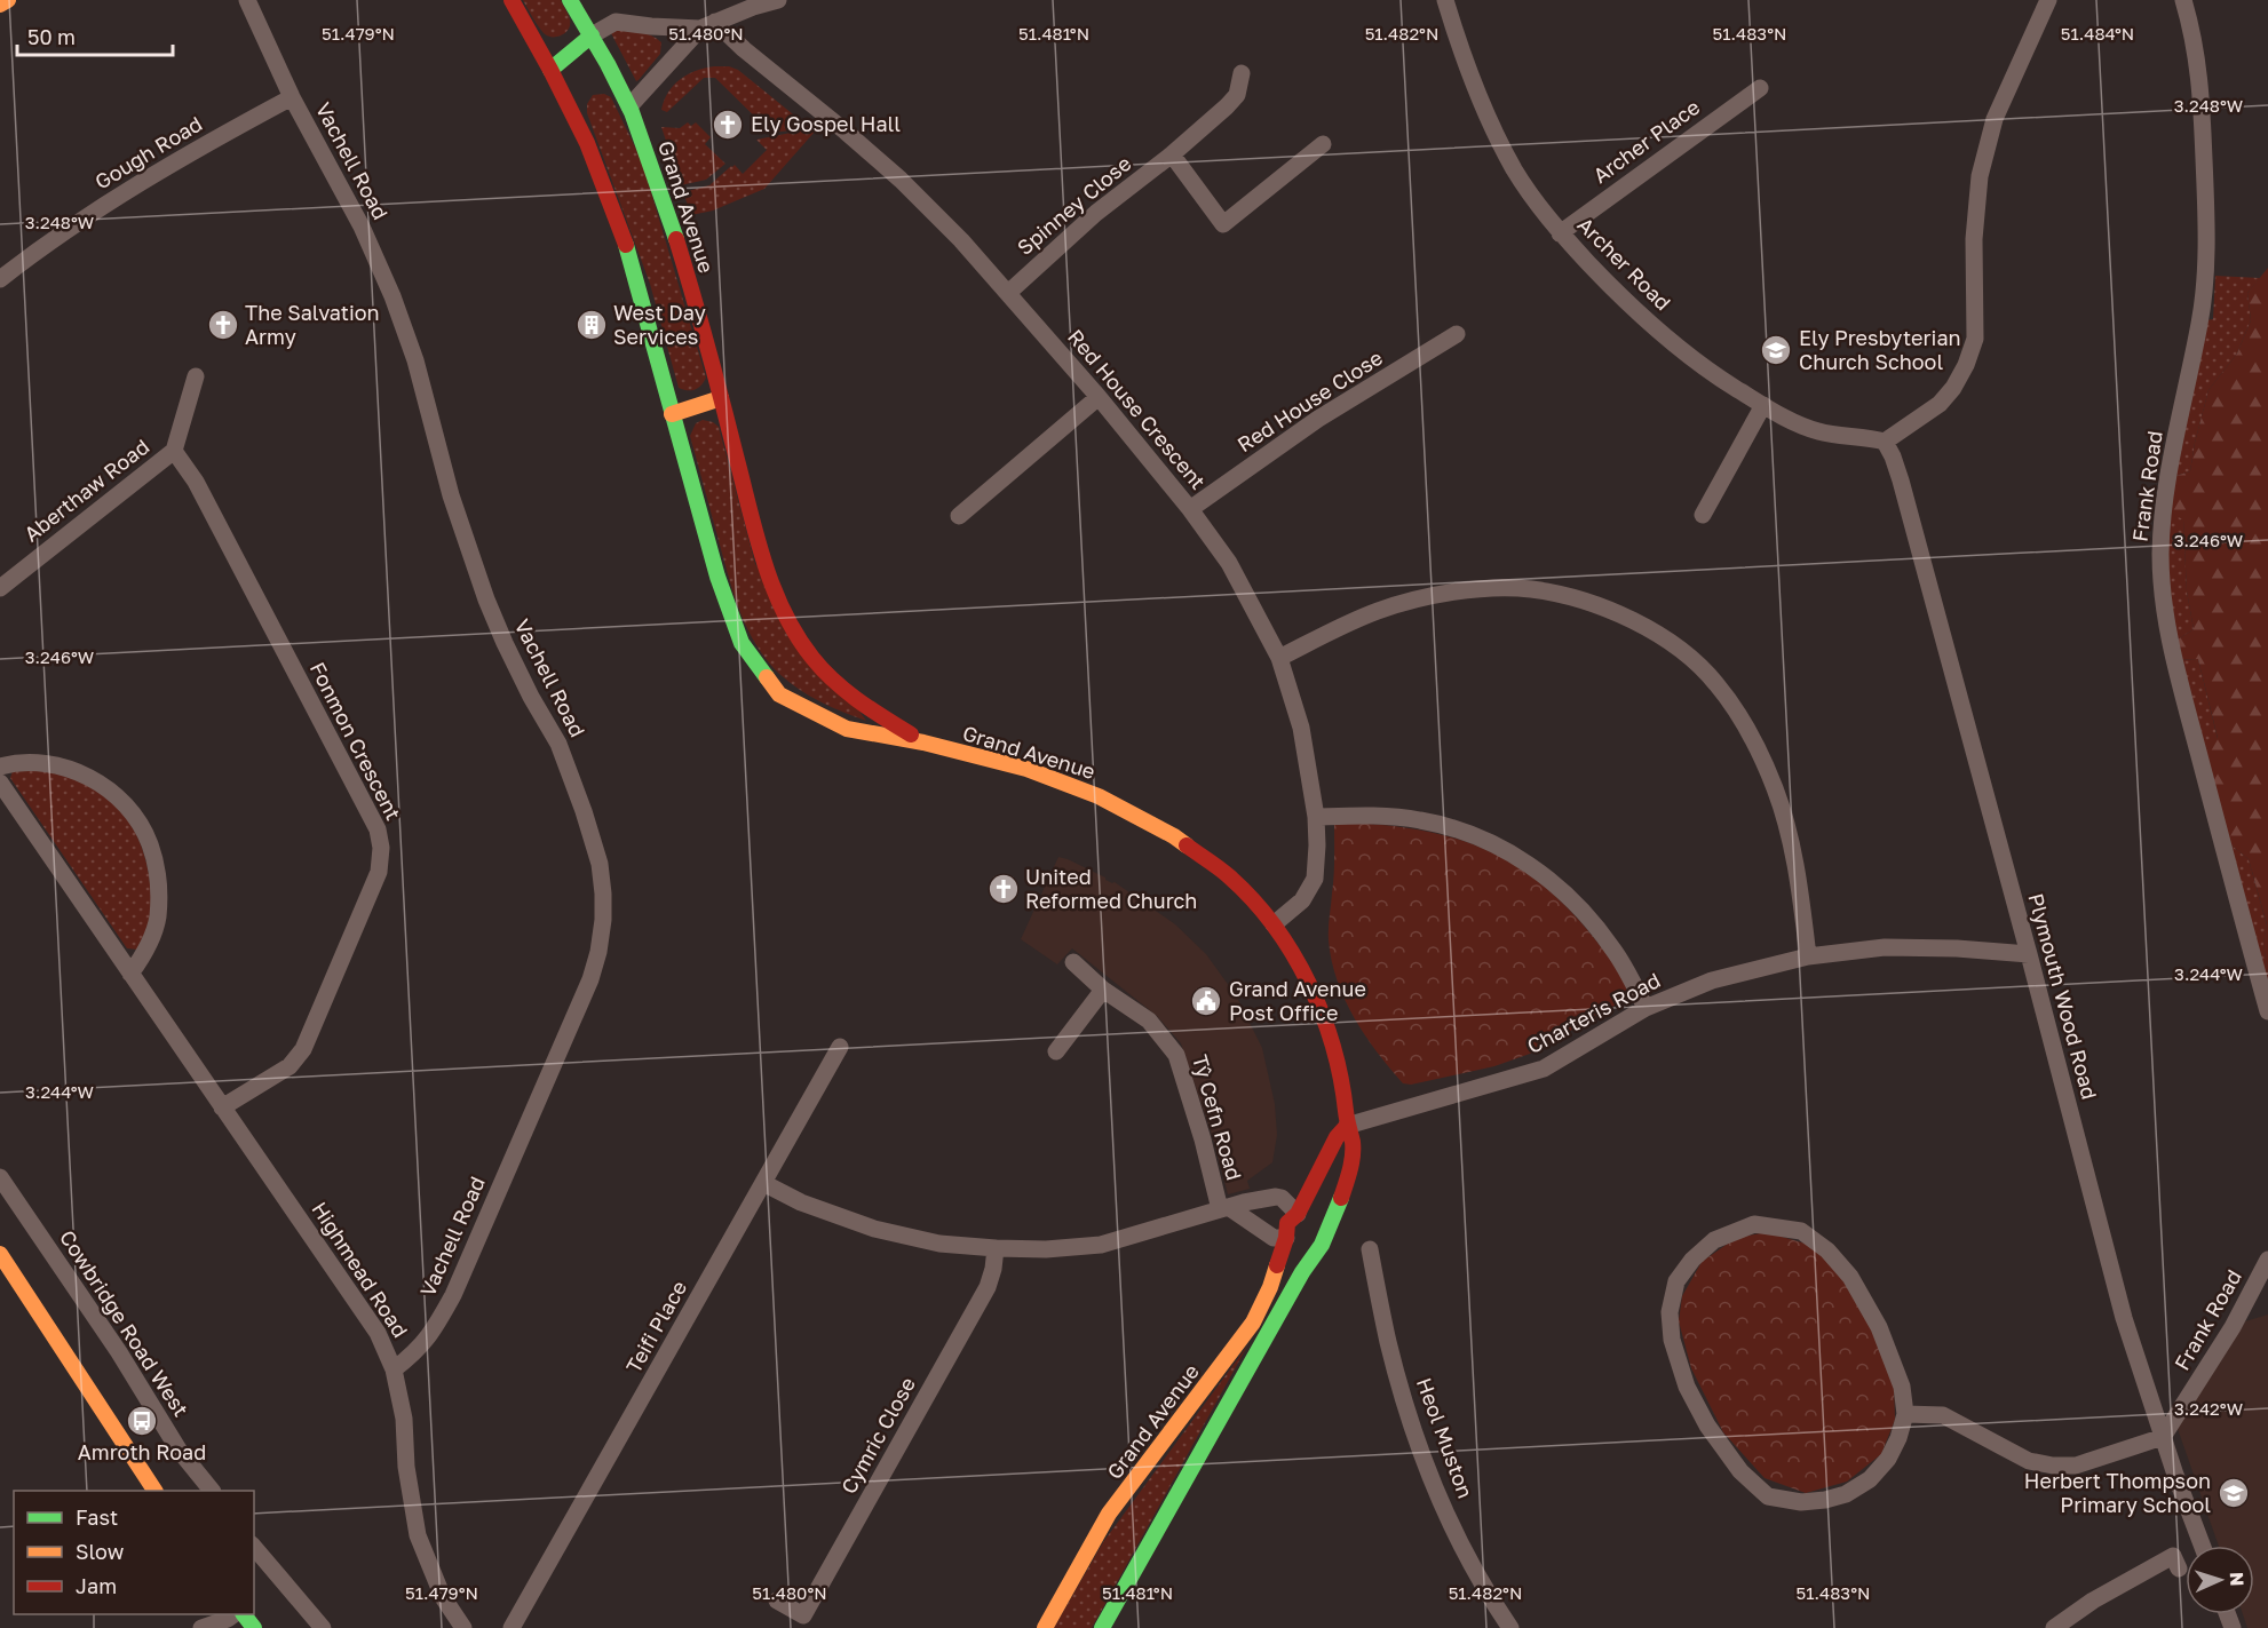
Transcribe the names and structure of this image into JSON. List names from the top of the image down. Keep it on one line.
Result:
{"streets":{"main road":["Grand Avenue"],"street":["Archer Place","Gough Road","Vachell Road","Spinney Close","Archer Road","Red House Close","Red House Crescent","Frank Road","Aberthaw Road","Fonmon Crescent","Plymouth Wood Road","Charteris Road","Tŷ Cefn Road","Highmead Road","Cowbridge Road West","Teifi Place","Cymric Close","Heol Muston"]},"crossings":[["Archer Place","Archer Road"],["Gough Road","Vachell Road"],["Vachell Road","Highmead Road"],["Spinney Close","Red House Crescent"],["Grand Avenue","Red House Crescent"],["Grand Avenue","Charteris Road"],["Archer Road","Plymouth Wood Road"],["Red House Close","Red House Crescent"],["Frank Road","Plymouth Wood Road"],["Aberthaw Road","Fonmon Crescent"],["Fonmon Crescent","Highmead Road"],["Plymouth Wood Road","Charteris Road"]],"places":{"church":["Ely Gospel Hall","The Salvation Army","United Reformed Church"],"building":["West Day Services"],"school or university":["Ely Presbyterian Church School","Herbert Thompson Primary School"],"public building":["Grand Avenue Post Office"],"bus stop":["Amroth Road"]},"legend":["Fast","Slow","Jam"],"scale_bar":"50 m","north":"right","coordinates":["51.479°N","51.480°N","51.481°N","51.482°N","51.483°N","51.484°N","3.248°W","3.246°W","3.244°W","3.242°W"]}
